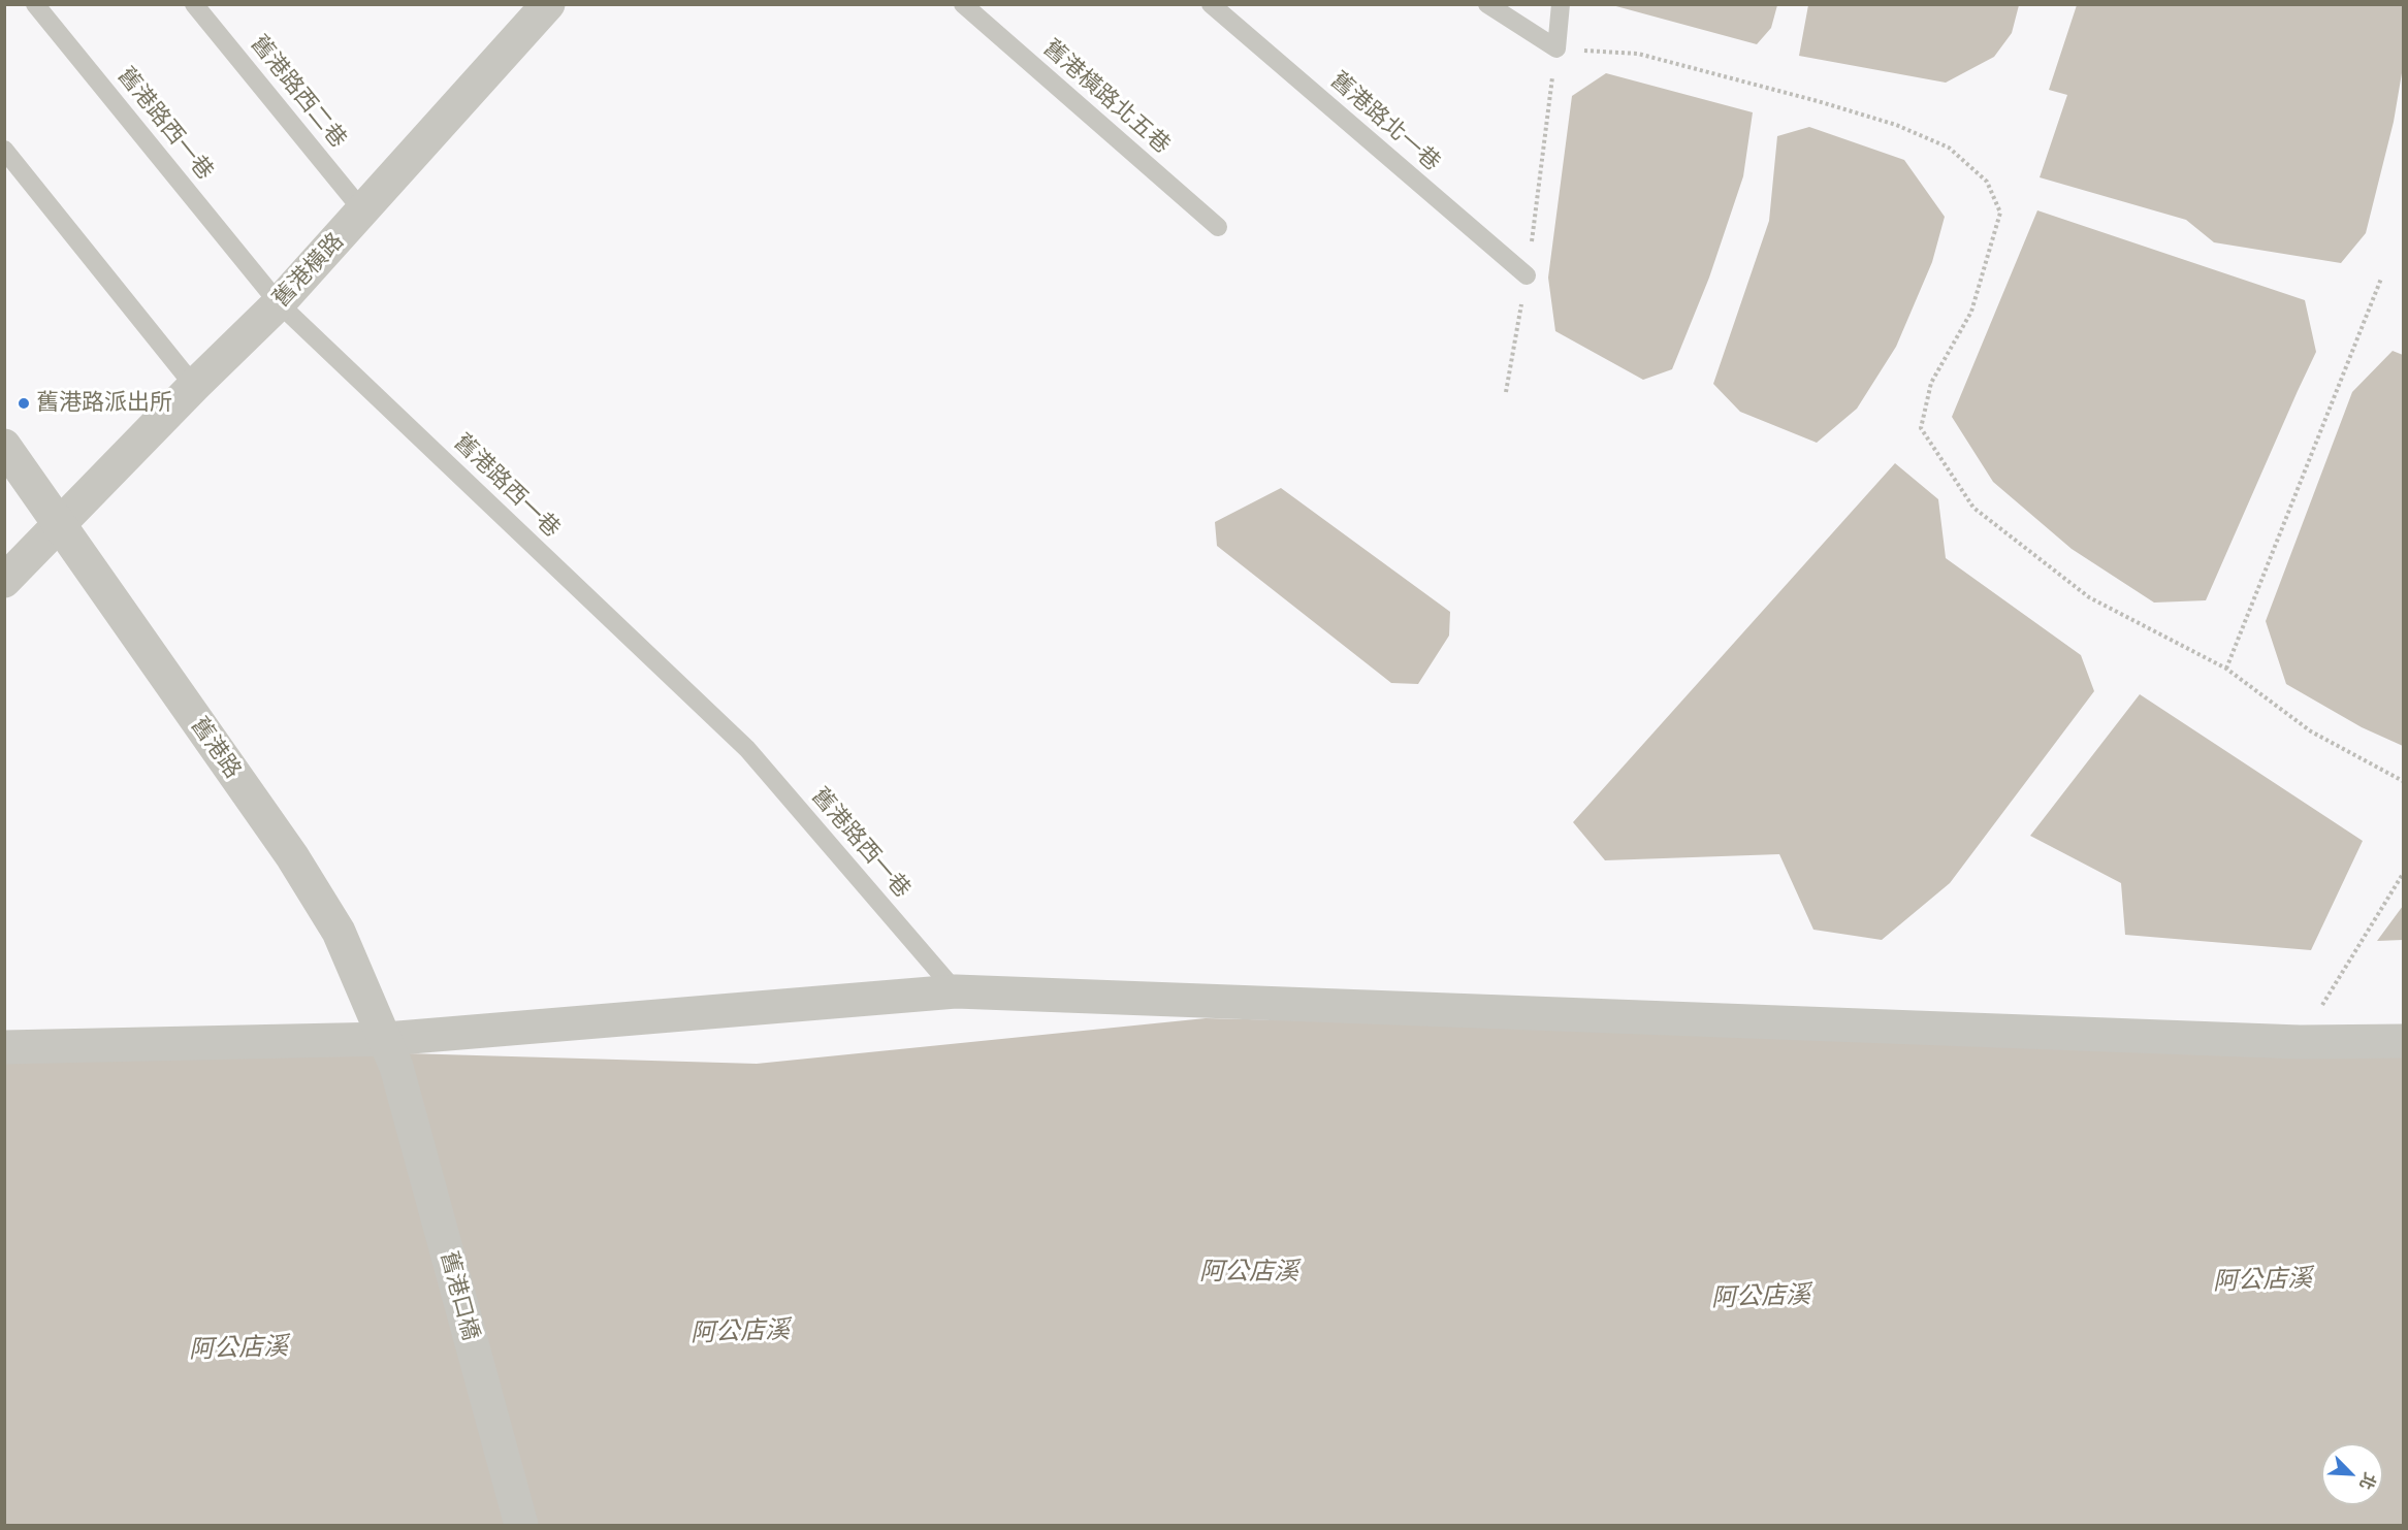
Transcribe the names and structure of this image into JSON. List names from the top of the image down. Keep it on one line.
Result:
{"streets":{"street":["舊港橫路","舊港路","舊港口橋"],"lane":["舊港路西二巷","舊港橫路北五巷","舊港路北一巷","舊港路西一巷"]},"crossings":[["舊港路西二巷","舊港橫路"],["舊港路西一巷","舊港橫路"],["舊港橫路","舊港路"],["舊港路","舊港口橋"]],"water":["阿公店溪"],"places":["舊港路派出所"],"north":"bottom right"}
